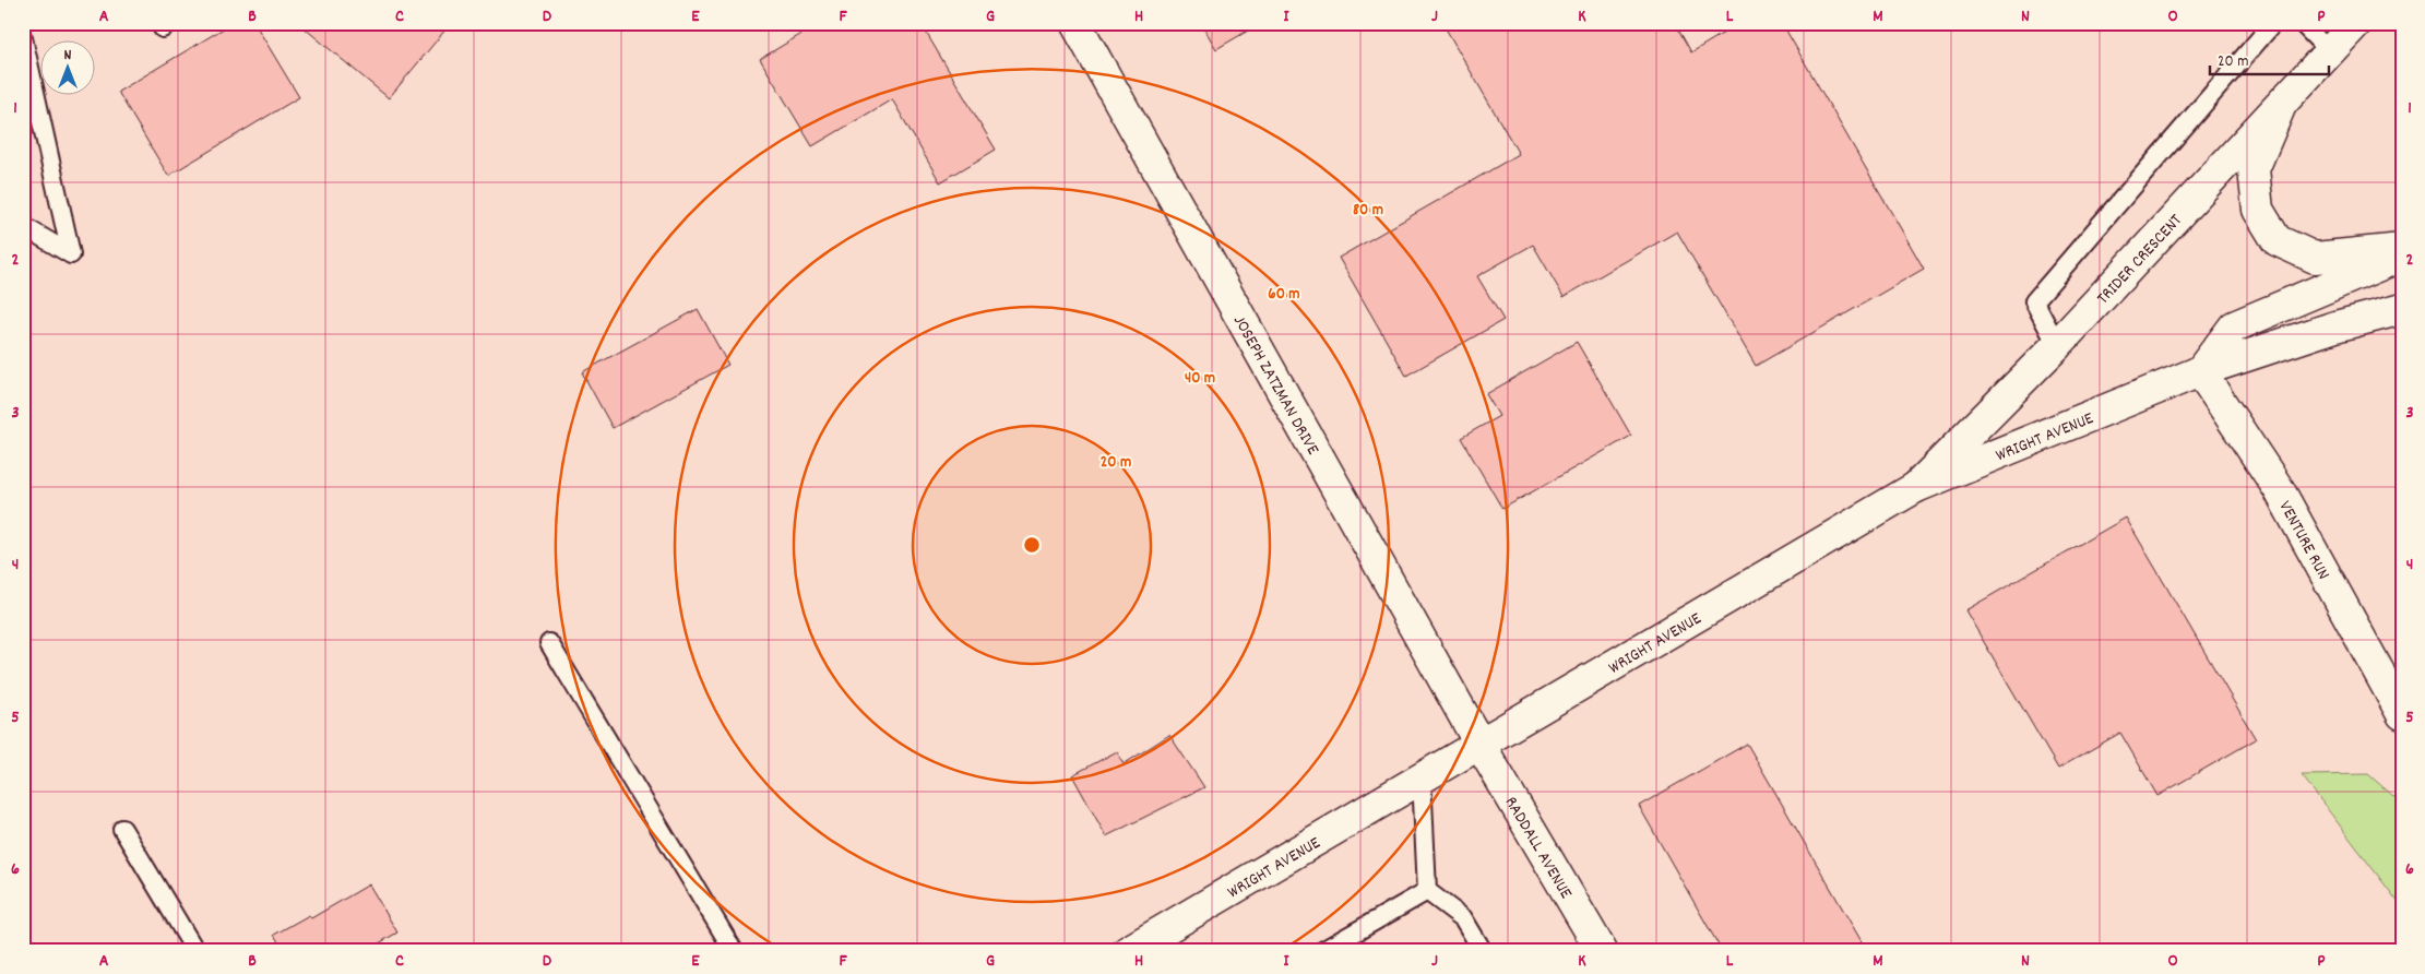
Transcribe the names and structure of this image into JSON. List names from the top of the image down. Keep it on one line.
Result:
{"streets":{"street":["TRIDER CRESCENT","JOSEPH ZATZMAN DRIVE","WRIGHT AVENUE","VENTURE RUN","RADDALL AVENUE"]},"crossings":[["TRIDER CRESCENT","WRIGHT AVENUE"],["JOSEPH ZATZMAN DRIVE","WRIGHT AVENUE"],["JOSEPH ZATZMAN DRIVE","RADDALL AVENUE"],["WRIGHT AVENUE","VENTURE RUN"],["WRIGHT AVENUE","RADDALL AVENUE"]],"scale_bar":"20 m","north":"top","grid":{"columns":["A","B","C","D","E","F","G","H","I","J","K","L","M","N","O","P"],"rows":["1","2","3","4","5","6"]},"rings":["80 m","60 m","40 m","20 m"]}
